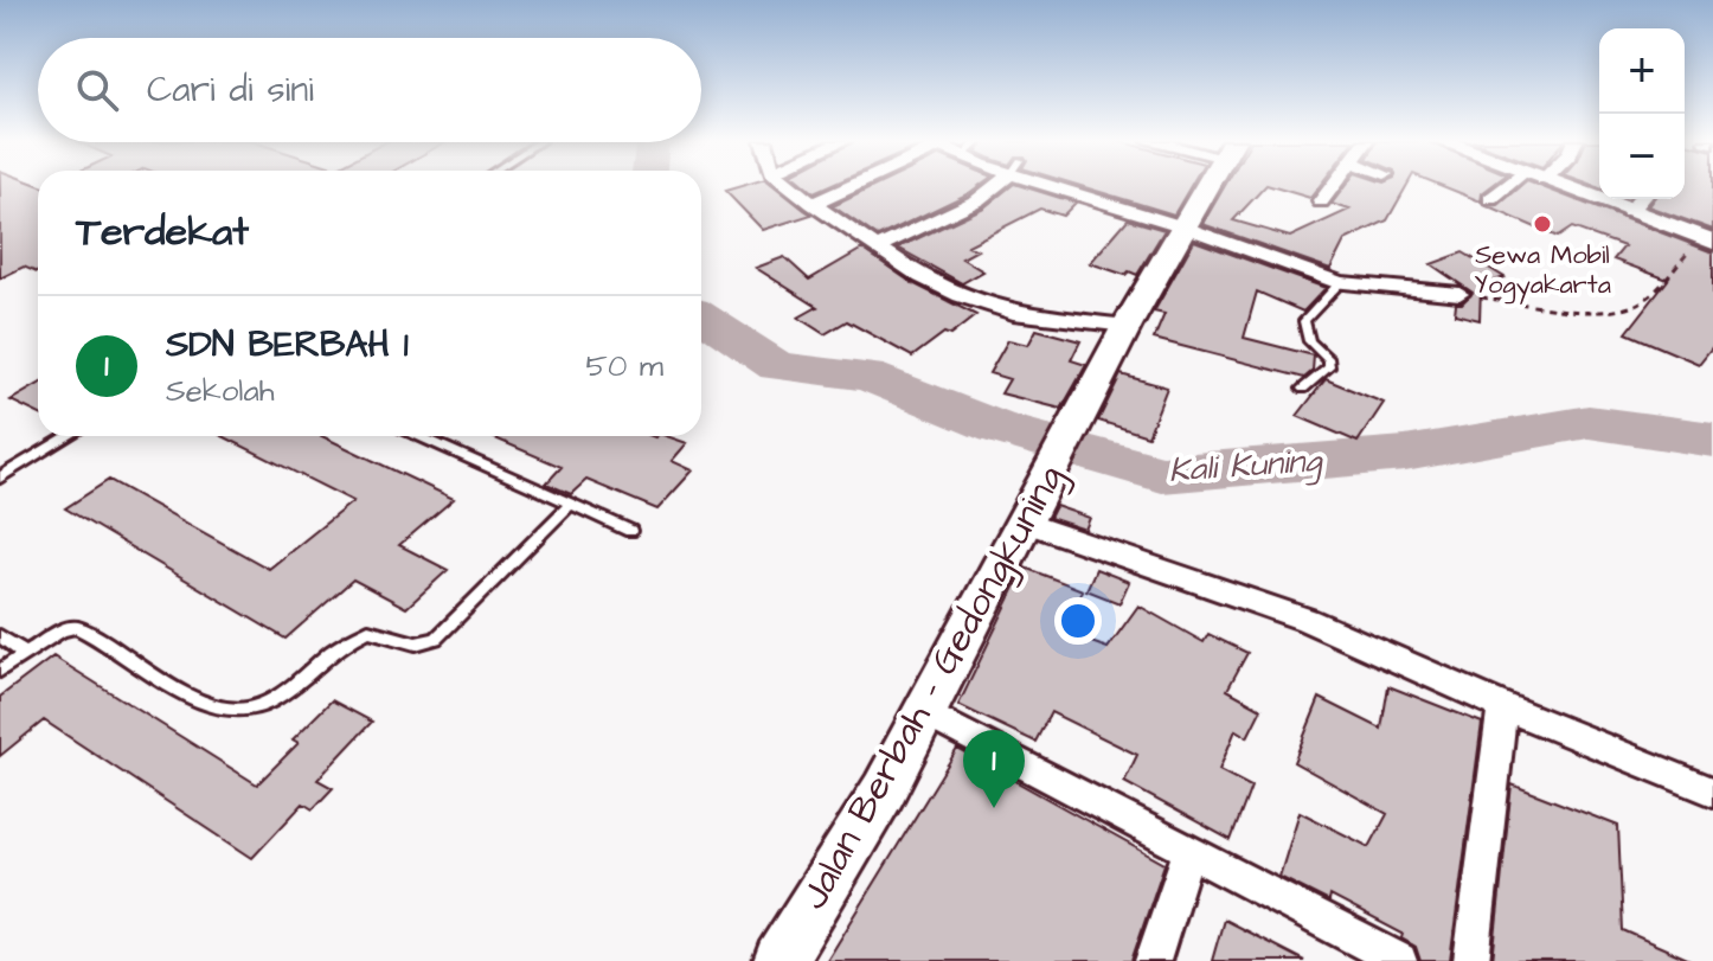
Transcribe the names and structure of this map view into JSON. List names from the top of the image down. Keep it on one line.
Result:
{"streets":{"main road":["Jalan Berbah - Gedongkuning"]},"water":["Kali Kuning"],"places":["Sewa Mobil Yogyakarta"],"page":{"map_buttons":["+","−"],"search":"Cari di sini","heading":"Terdekat","list":[{"mark":"1","name":"SDN BERBAH 1","note":"Sekolah","value":"50 m"}],"pins":"1"}}
